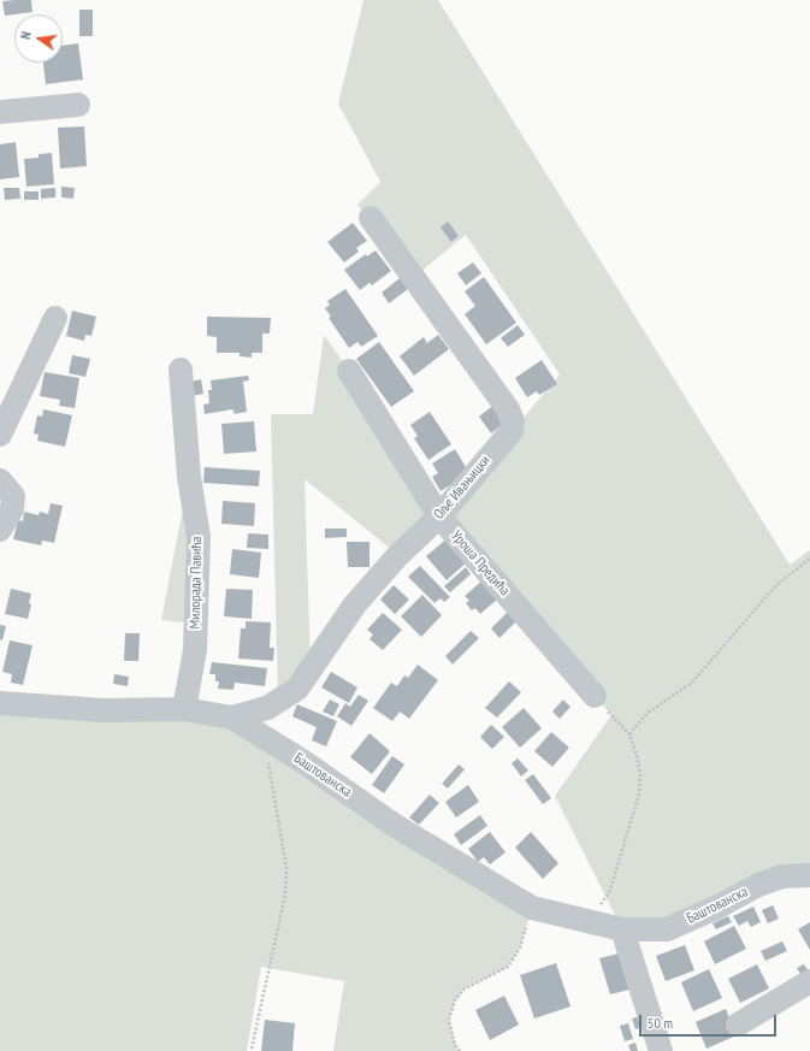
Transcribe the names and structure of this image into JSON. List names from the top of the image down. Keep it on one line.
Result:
{"streets":{"street":["Оље Ивањицки","Уроша Предића","Милорада Павића","Баштованска"]},"crossings":[["Оље Ивањицки","Уроша Предића"],["Оље Ивањицки","Баштованска"],["Милорада Павића","Баштованска"]],"scale_bar":"50 m","north":"left"}
